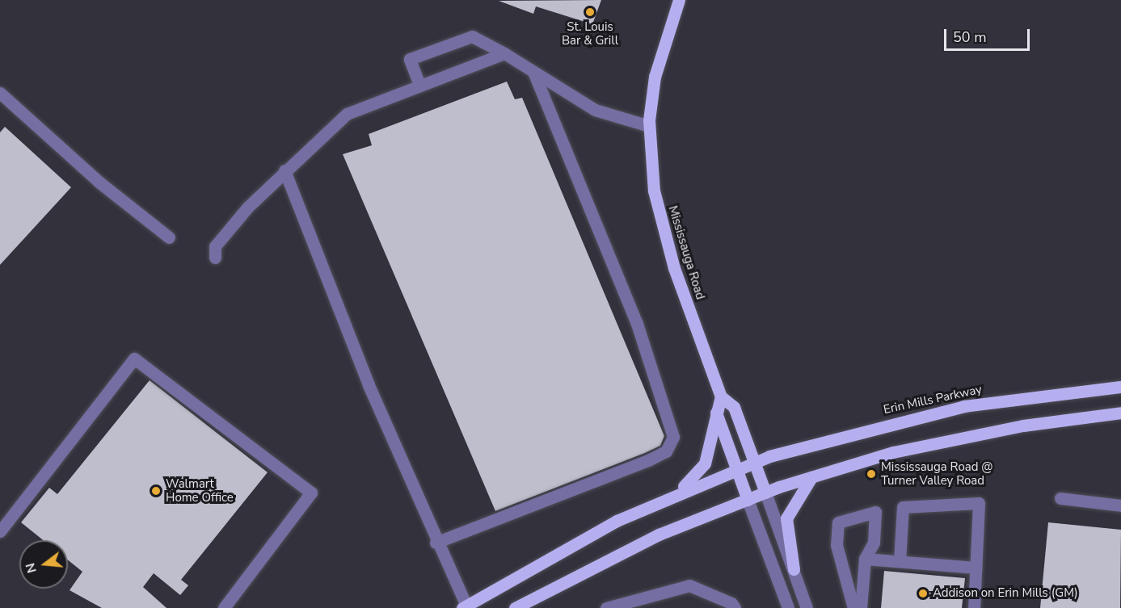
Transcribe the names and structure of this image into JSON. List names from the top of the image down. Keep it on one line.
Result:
{"streets":{"main road":["Mississauga Road","Erin Mills Parkway"]},"crossings":[["Mississauga Road","Erin Mills Parkway"]],"places":["St. Louis Bar & Grill","Mississauga Road @ Turner Valley Road","Walmart Home Office","Addison on Erin Mills (GM)"],"scale_bar":"50 m","north":"left"}
